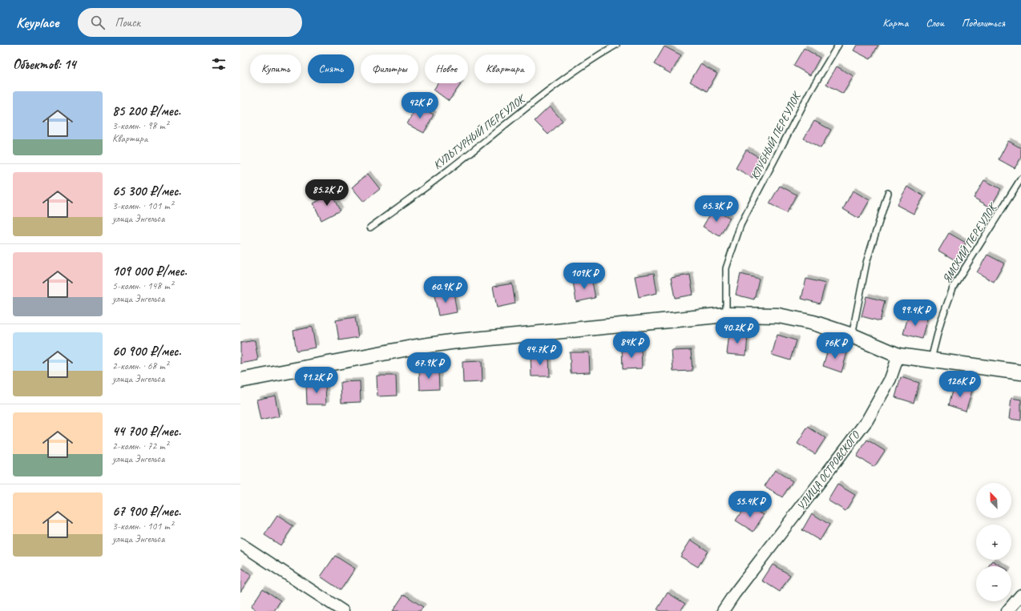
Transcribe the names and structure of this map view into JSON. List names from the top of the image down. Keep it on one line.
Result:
{"streets":{"street":["УЛИЦА ОСТРОВСКОГО"],"lane":["КУЛЬТУРНЫЙ ПЕРЕУЛОК","КЛУБНЫЙ ПЕРЕУЛОК","ЯМСКИЙ ПЕРЕУЛОК"]},"north":"top left","page":{"header":"Keyplace","search":"Поиск","nav":["Карта","Слои","Поделиться"],"heading":"Объектов: 14","chip":["Купить","Снять","Фильтры","Новое","Квартира"],"list":[{"name":"85 200 ₽/мес.","note":"3-комн. · 98 m² · Квартира"},{"name":"65 300 ₽/мес.","note":"3-комн. · 101 m² · улица Энгельса"},{"name":"109 000 ₽/мес.","note":"5-комн. · 148 m² · улица Энгельса"},{"name":"60 900 ₽/мес.","note":"2-комн. · 68 m² · улица Энгельса"},{"name":"44 700 ₽/мес.","note":"2-комн. · 72 m² · улица Энгельса"},{"name":"67 900 ₽/мес.","note":"3-комн. · 101 m² · улица Энгельса"}],"price":["42K ₽","85.2K ₽","65.3K ₽","109K ₽","60.9K ₽","99.4K ₽","40.2K ₽","84K ₽","76K ₽","44.7K ₽","67.9K ₽","91.2K ₽","126K ₽","55.4K ₽"],"map_buttons":["+","−"]}}
